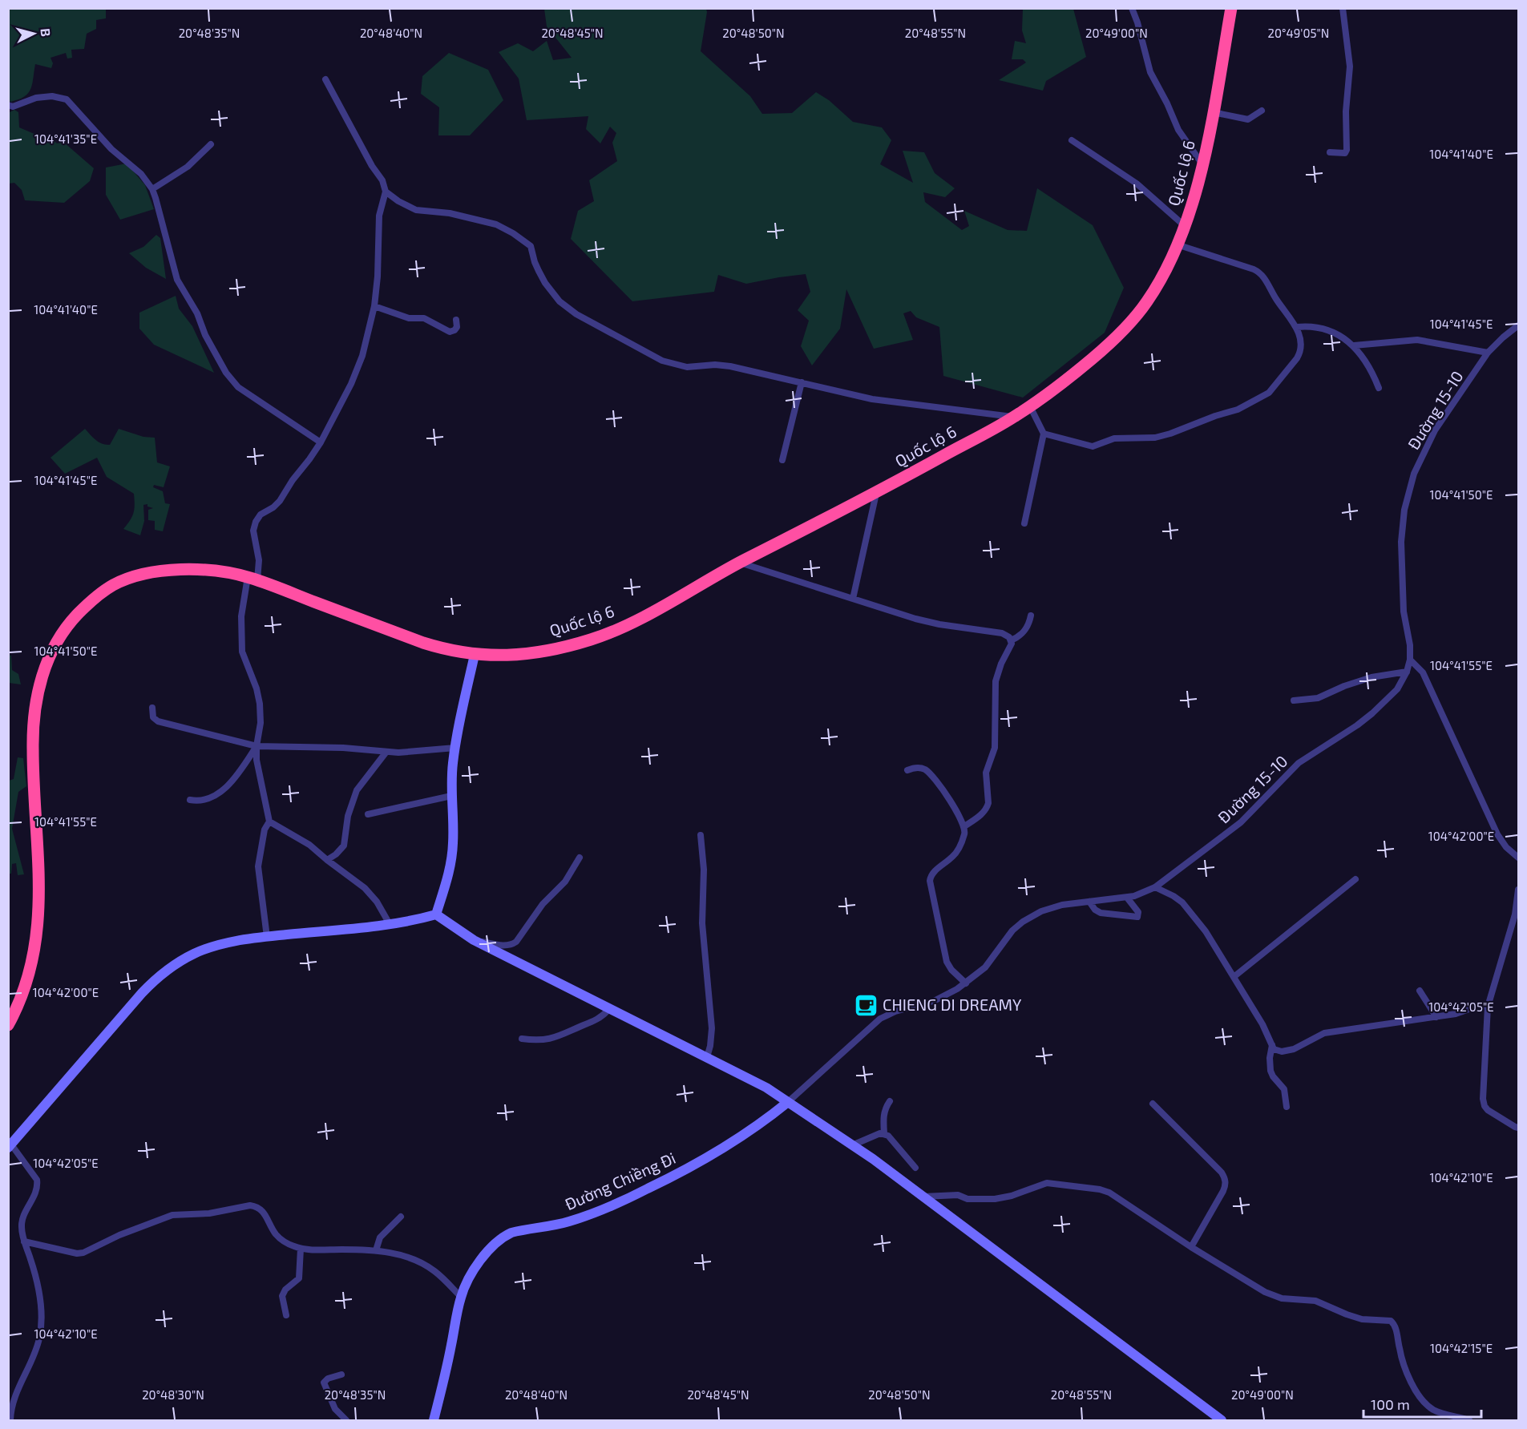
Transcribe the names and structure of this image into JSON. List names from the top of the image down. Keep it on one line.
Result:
{"streets":{"highway":["Quốc lộ 6"],"street":["Đường 15-10","Đường Chiềng Đi"]},"crossings":[["Đường 15-10","Đường Chiềng Đi"]],"places":{"cafe":["CHIENG DI DREAMY"]},"scale_bar":"100 m","north":"right","coordinates":["20°48'35\"N","20°48'40\"N","20°48'45\"N","20°48'50\"N","20°48'55\"N","20°49'00\"N","20°49'05\"N","104°41'35\"E","104°41'40\"E","104°41'45\"E","104°41'50\"E","104°41'55\"E","104°42'00\"E","104°42'05\"E","104°42'10\"E","104°42'15\"E","20°48'30\"N"]}
